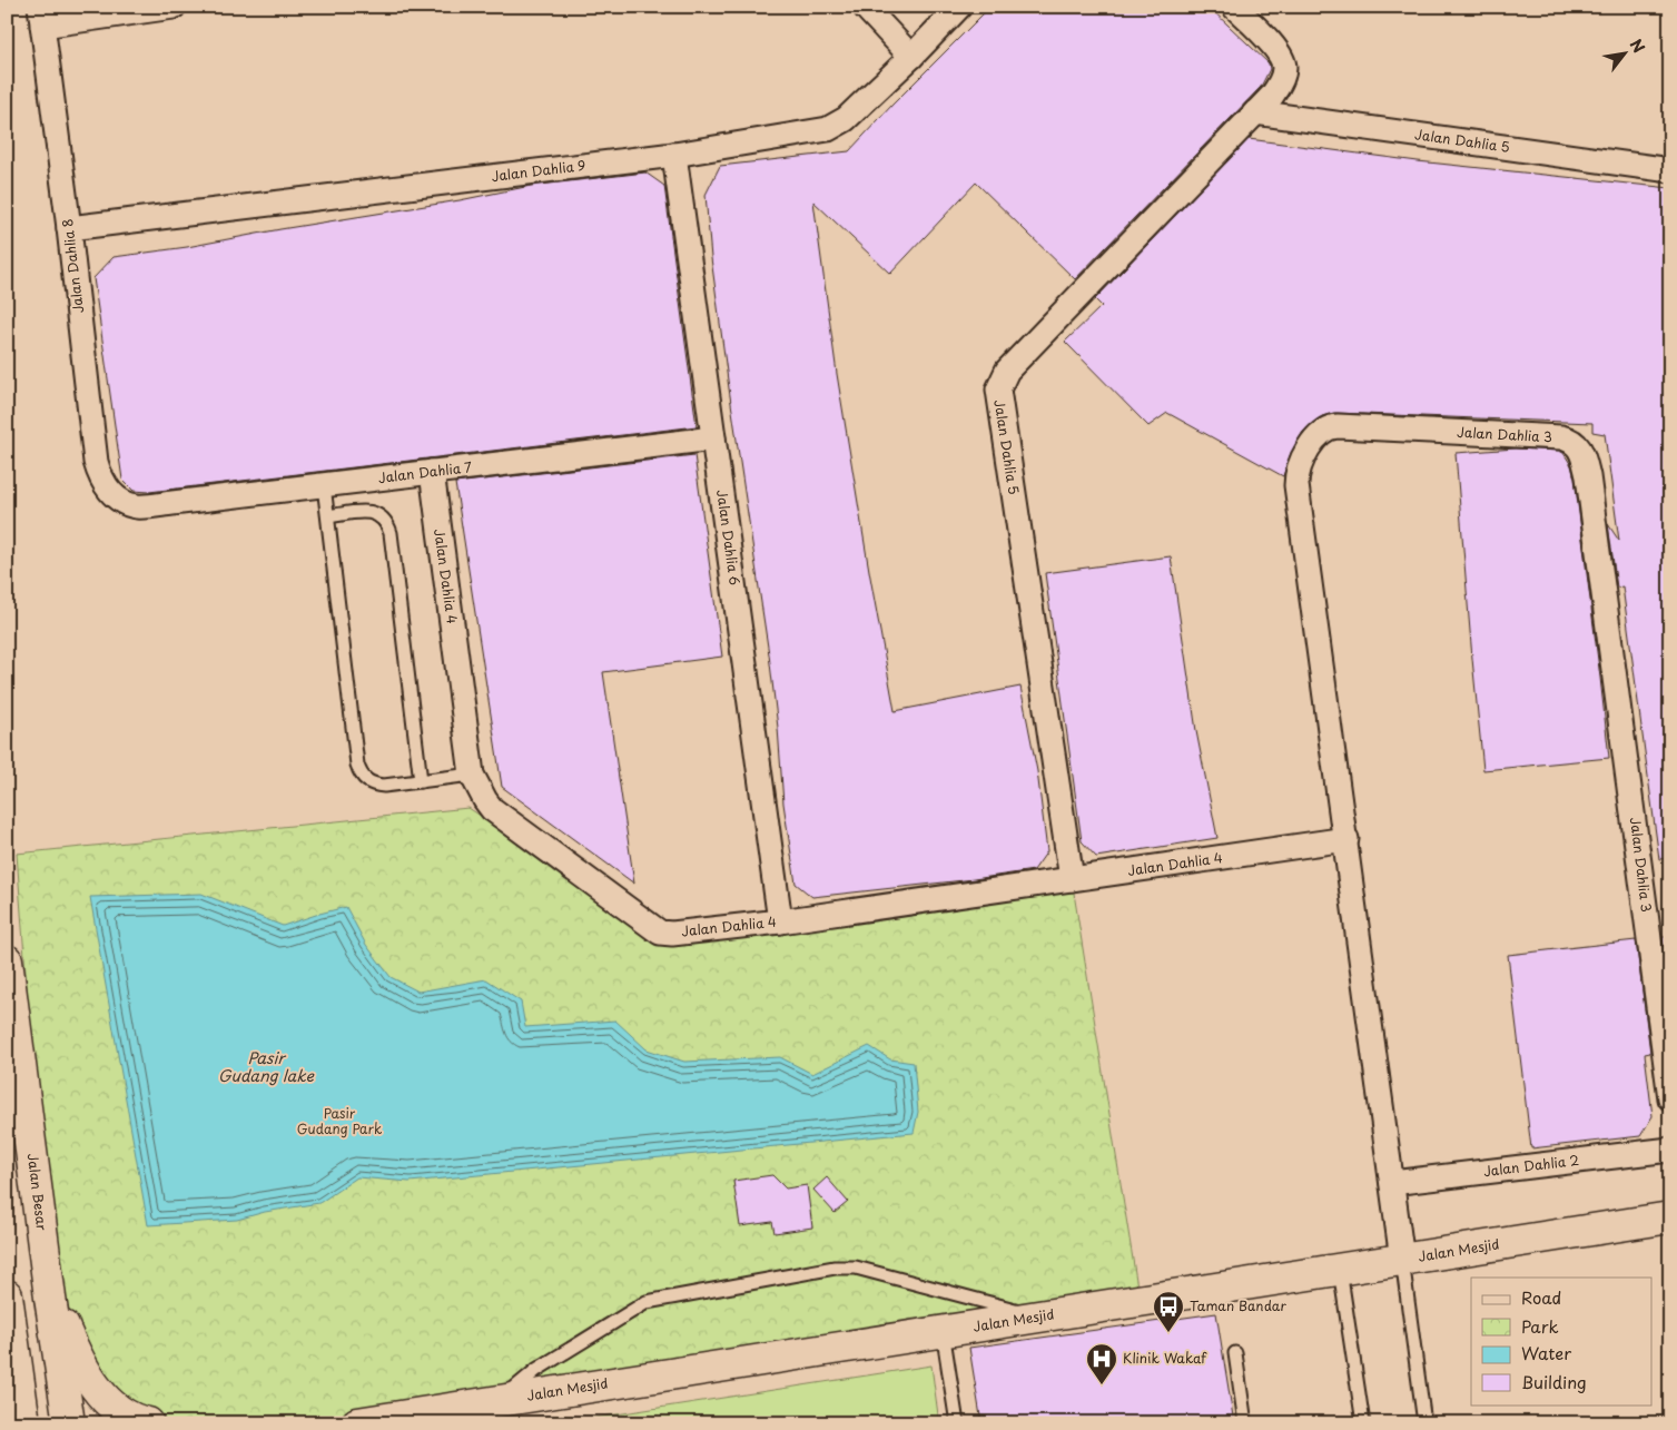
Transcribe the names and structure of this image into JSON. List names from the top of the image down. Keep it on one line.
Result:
{"streets":{"main road":["Jalan Besar","Jalan Mesjid"],"street":["Jalan Dahlia 5","Jalan Dahlia 9","Jalan Dahlia 8","Jalan Dahlia 3","Jalan Dahlia 7","Jalan Dahlia 6","Jalan Dahlia 4","Jalan Dahlia 2"]},"crossings":[["Jalan Dahlia 5","Jalan Dahlia 4"],["Jalan Dahlia 9","Jalan Dahlia 8"],["Jalan Dahlia 9","Jalan Dahlia 6"],["Jalan Dahlia 8","Jalan Dahlia 7"],["Jalan Dahlia 3","Jalan Dahlia 4"],["Jalan Dahlia 3","Jalan Dahlia 2"],["Jalan Dahlia 3","Jalan Mesjid"],["Jalan Dahlia 7","Jalan Dahlia 6"],["Jalan Dahlia 7","Jalan Dahlia 4"],["Jalan Dahlia 6","Jalan Dahlia 4"]],"water":["Pasir Gudang lake"],"parks":["Pasir Gudang Park"],"places":{"bus stop":["Taman Bandar"],"hospital":["Klinik Wakaf"]},"legend":["Road","Park","Water","Building"],"north":"top right"}
